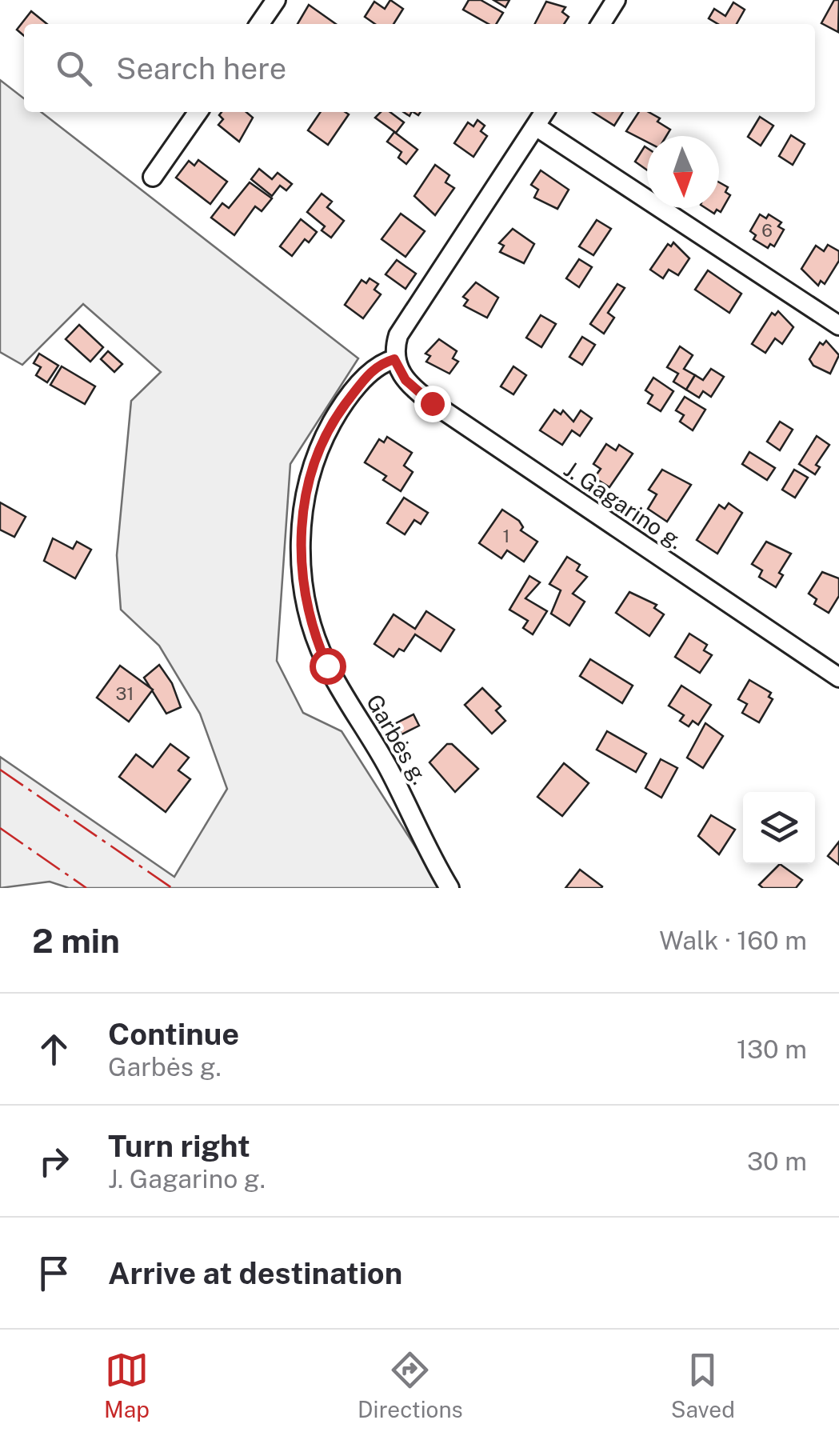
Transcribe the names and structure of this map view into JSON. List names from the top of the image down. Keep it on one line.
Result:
{"streets":{"street":["J. Gagarino g.","Garbės g."]},"crossings":[["J. Gagarino g.","Garbės g."]],"house_numbers":["6","1","31"],"north":"bottom","page":{"search":"Search here","heading":["2 min","Walk · 160 m"],"list":[["Continue","Garbės g.","130 m"],["Turn right","J. Gagarino g.","30 m"],"Arrive at destination"],"nav":["Map","Directions","Saved"]}}
